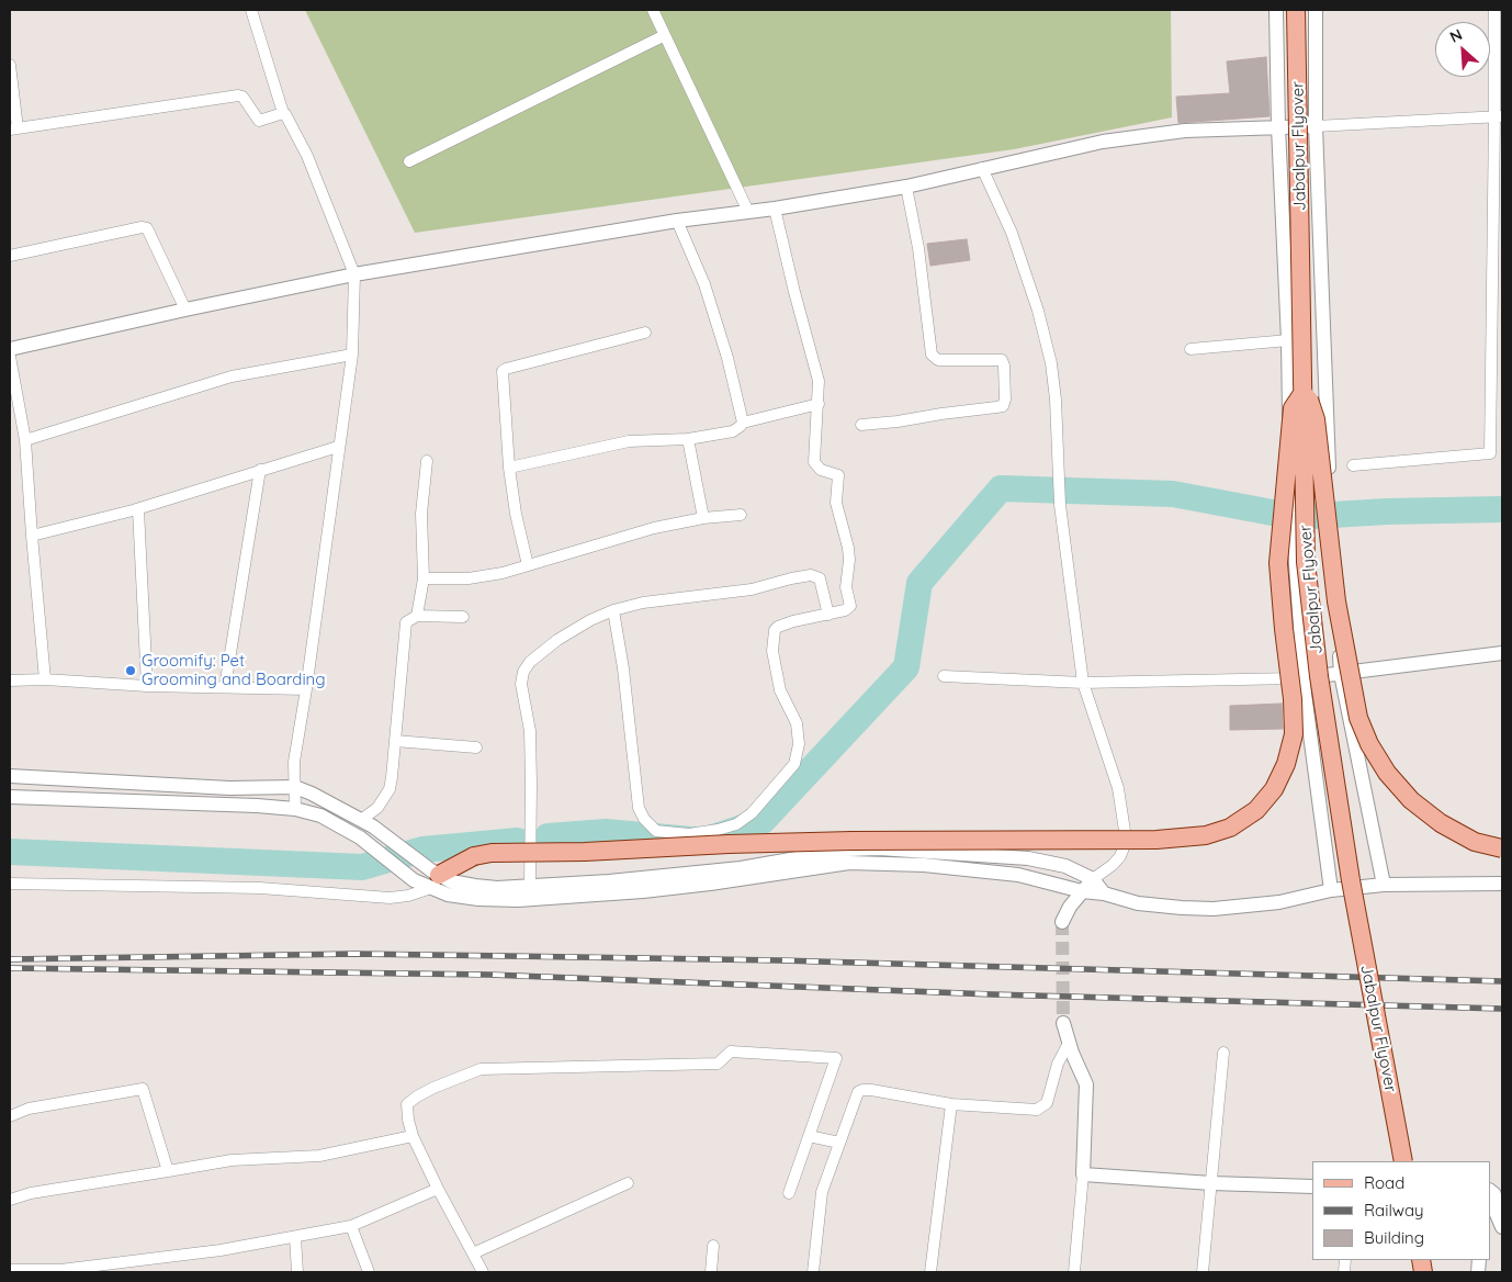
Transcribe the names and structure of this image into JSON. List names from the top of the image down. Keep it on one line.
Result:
{"streets":{"main road":["Jabalpur Flyover"]},"places":["Groomify: Pet Grooming and Boarding"],"legend":["Road","Railway","Building"],"north":"top left"}
